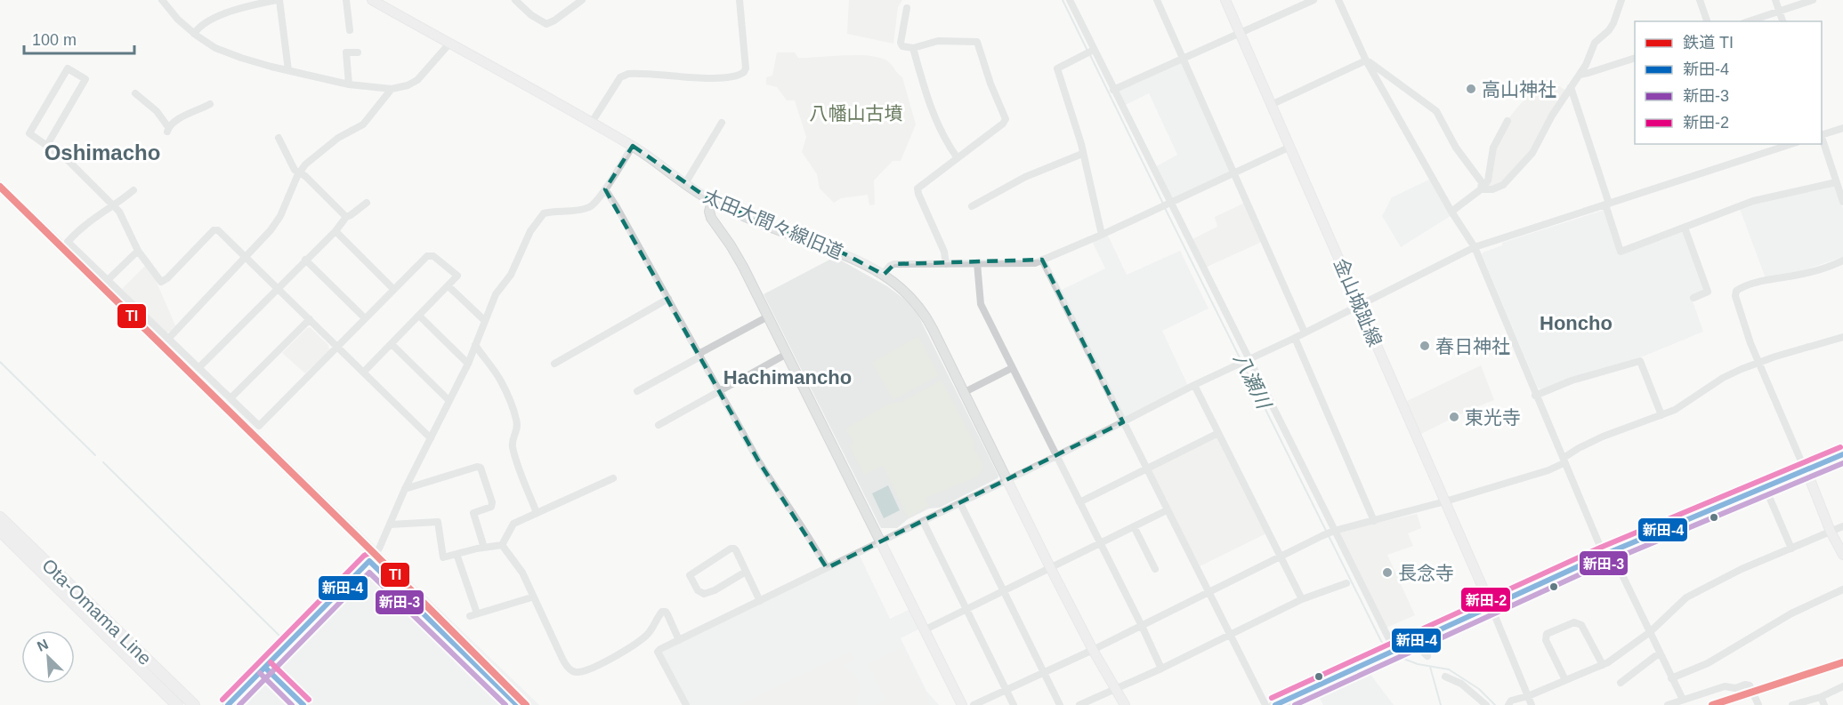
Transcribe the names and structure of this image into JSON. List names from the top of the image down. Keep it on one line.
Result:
{"streets":{"main road":["Ota-Omama Line"],"street":["太田大間々線旧道","金山城趾線"]},"districts":["Oshimacho","Honcho","Hachimancho"],"water":["八瀬川"],"parks":["八幡山古墳"],"places":["高山神社","春日神社","東光寺","長念寺"],"lines":["rail line TI","transit line 新田-2","transit line 新田-4","transit line 新田-3"],"legend":["鉄道 TI","新田-4","新田-3","新田-2"],"scale_bar":"100 m","north":"top left"}
